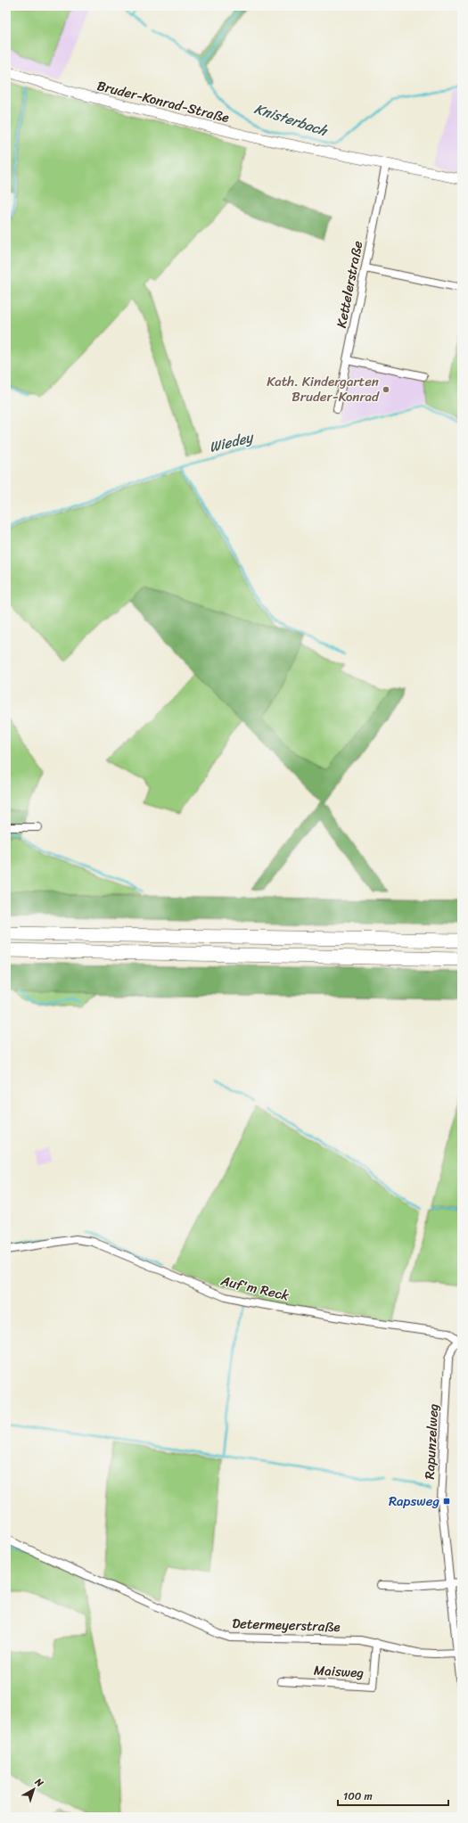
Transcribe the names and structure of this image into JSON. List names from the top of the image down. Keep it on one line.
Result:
{"streets":{"street":["Bruder-Konrad-Straße","Kettelerstraße","Auf'm Reck","Rapunzelweg","Determeyerstraße","Maisweg"]},"crossings":[["Bruder-Konrad-Straße","Kettelerstraße"],["Auf'm Reck","Rapunzelweg"],["Rapunzelweg","Determeyerstraße"],["Determeyerstraße","Maisweg"]],"water":["Knisterbach","Wiedey"],"places":{"other":["Kath. Kindergarten Bruder-Konrad"],"transit":["Rapsweg"]},"scale_bar":"100 m","north":"top right"}
